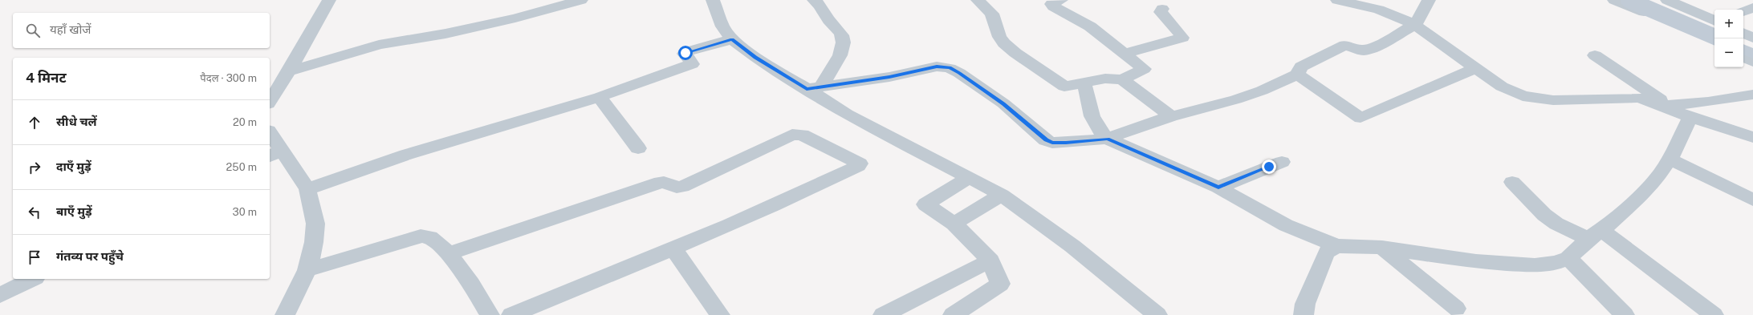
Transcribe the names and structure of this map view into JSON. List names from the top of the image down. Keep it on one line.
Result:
{"page":{"map_buttons":["+","−"],"search":"यहाँ खोजें","heading":["4 मिनट","पैदल · 300 m"],"list":[["सीधे चलें","20 m"],["दाएँ मुड़ें","250 m"],["बाएँ मुड़ें","30 m"],"गंतव्य पर पहुँचे"]}}
